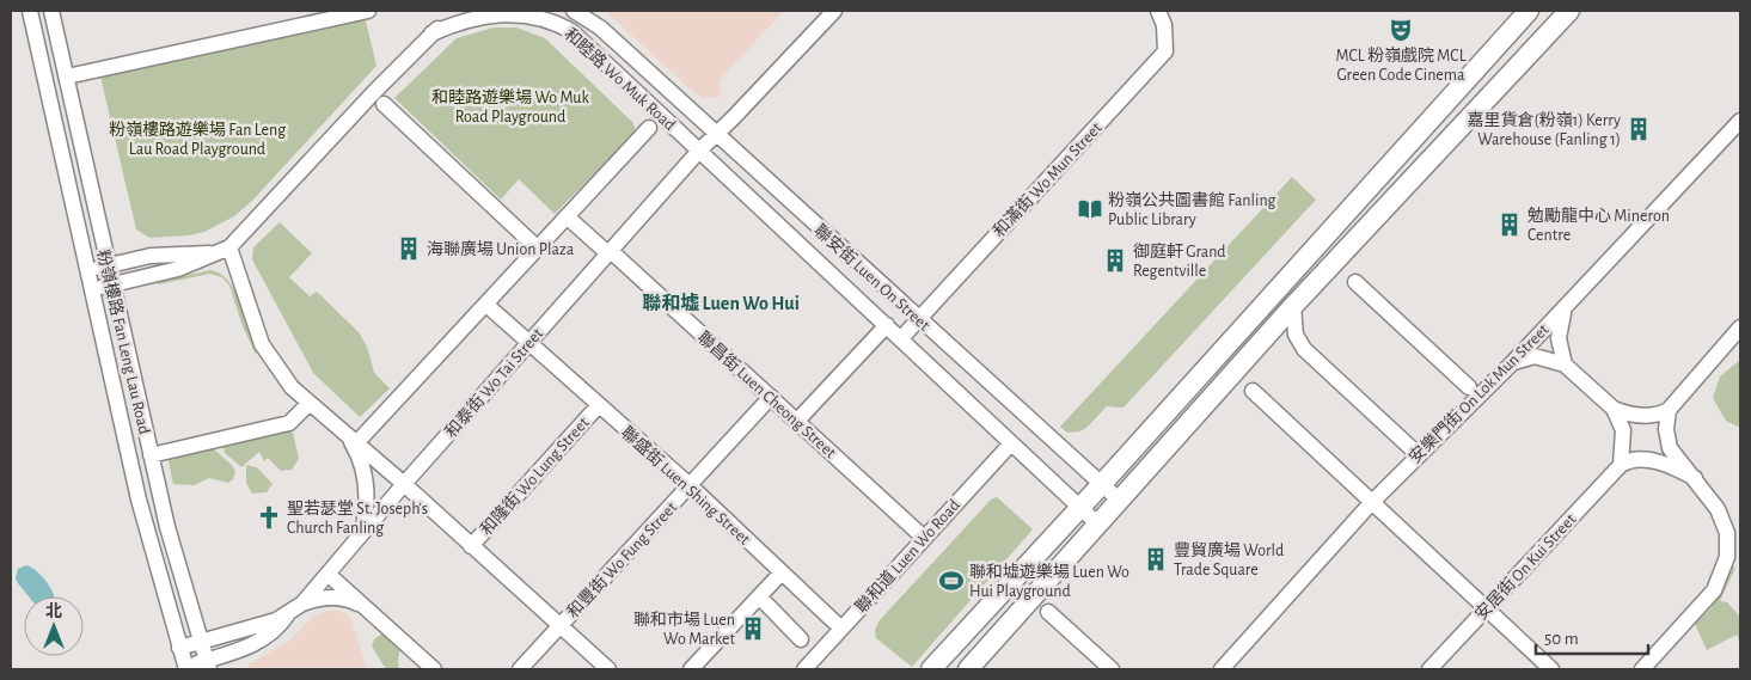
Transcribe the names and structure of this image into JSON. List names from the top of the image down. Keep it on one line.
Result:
{"streets":{"street":["和睦路 Wo Muk Road","和滿街 Wo Mun Street","聯安街 Luen On Street","粉嶺樓路 Fan Leng Lau Road","和泰街 Wo Tai Street","安樂門街 On Lok Mun Street","聯昌街 Luen Cheong Street","和隆街 Wo Lung Street","聯盛街 Luen Shing Street","聯和道 Luen Wo Road","和豐街 Wo Fung Street","安居街 On Kui Street"]},"crossings":[["和睦路 Wo Muk Road","聯安街 Luen On Street"],["和睦路 Wo Muk Road","粉嶺樓路 Fan Leng Lau Road"],["和睦路 Wo Muk Road","和泰街 Wo Tai Street"],["和滿街 Wo Mun Street","聯安街 Luen On Street"],["聯安街 Luen On Street","和泰街 Wo Tai Street"],["聯安街 Luen On Street","聯昌街 Luen Cheong Street"],["聯安街 Luen On Street","聯和道 Luen Wo Road"],["粉嶺樓路 Fan Leng Lau Road","和泰街 Wo Tai Street"],["和泰街 Wo Tai Street","聯昌街 Luen Cheong Street"],["和泰街 Wo Tai Street","聯盛街 Luen Shing Street"],["聯昌街 Luen Cheong Street","聯和道 Luen Wo Road"],["聯昌街 Luen Cheong Street","和豐街 Wo Fung Street"],["和隆街 Wo Lung Street","聯盛街 Luen Shing Street"],["聯盛街 Luen Shing Street","聯和道 Luen Wo Road"],["聯盛街 Luen Shing Street","和豐街 Wo Fung Street"]],"districts":["聯和墟 Luen Wo Hui"],"parks":["和睦路遊樂場 Wo Muk Road Playground","粉嶺樓路遊樂場 Fan Leng Lau Road Playground"],"places":{"theatre":["MCL 粉嶺戲院 MCL Green Code Cinema"],"building":["嘉里貨倉(粉嶺1) Kerry Warehouse (Fanling 1)","勉勵龍中心 Mineron Centre","海聯廣場 Union Plaza","御庭軒 Grand Regentville","豐貿廣場 World Trade Square","聯和市場 Luen Wo Market"],"library":["粉嶺公共圖書館 Fanling Public Library"],"church":["聖若瑟堂 St. Joseph's Church Fanling"],"sports":["聯和墟遊樂場 Luen Wo Hui Playground"]},"scale_bar":"50 m","north":"top"}
